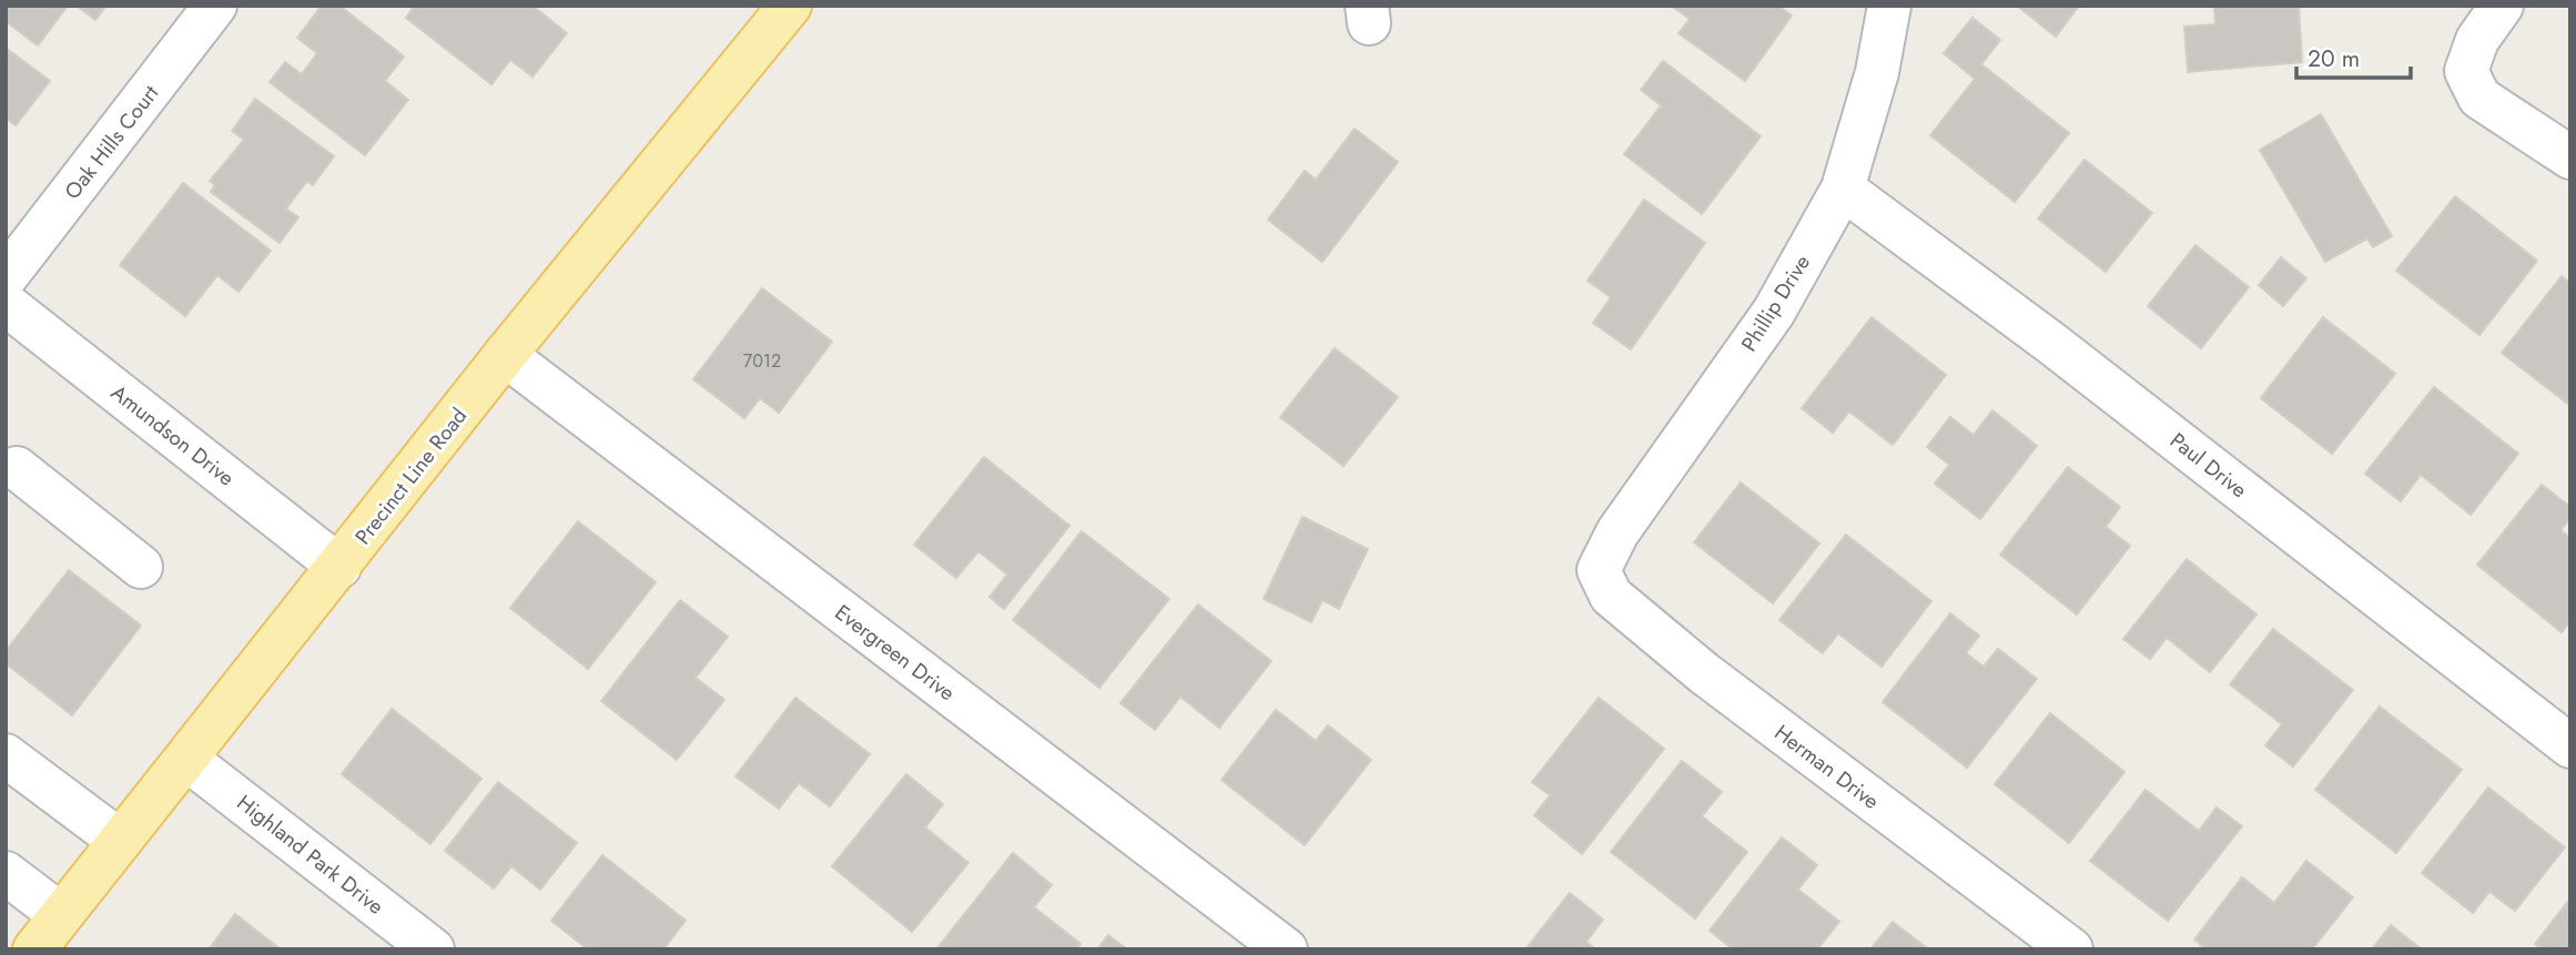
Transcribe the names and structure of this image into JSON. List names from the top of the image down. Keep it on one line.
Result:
{"streets":{"main road":["Precinct Line Road"],"street":["Oak Hills Court","Phillip Drive","Amundson Drive","Paul Drive","Evergreen Drive","Herman Drive","Highland Park Drive"]},"crossings":[["Phillip Drive","Paul Drive"],["Phillip Drive","Herman Drive"],["Amundson Drive","Precinct Line Road"],["Precinct Line Road","Evergreen Drive"],["Precinct Line Road","Highland Park Drive"]],"house_numbers":["7012"],"scale_bar":"20 m"}
